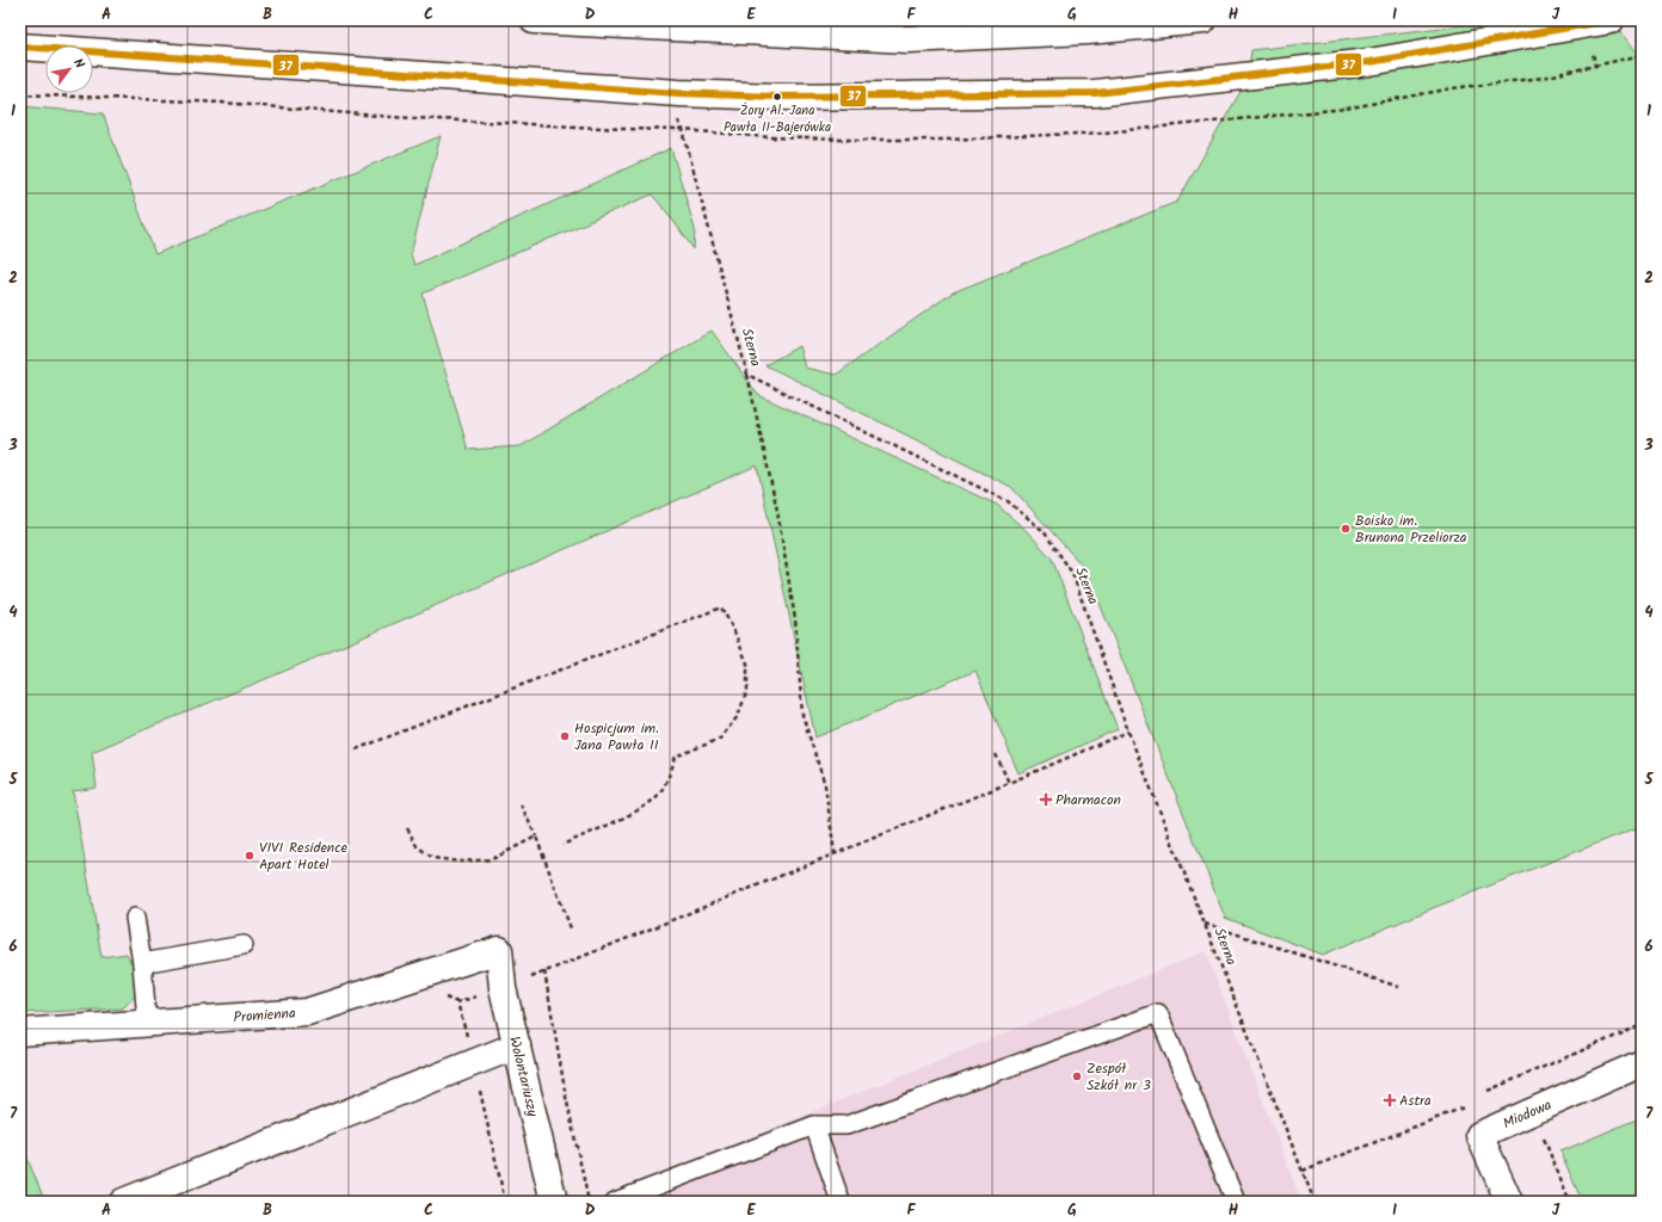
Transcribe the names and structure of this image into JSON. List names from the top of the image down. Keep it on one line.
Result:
{"streets":{"street":["Promienna","Wolontariuszy","Miodowa"],"path":["Sterna"]},"crossings":[["Promienna","Wolontariuszy"]],"places":{"other":["Żory Al. Jana Pawła II-Bajerówka","Boisko im. Brunona Przeliorza","Hospicjum im. Jana Pawła II","VIVI Residence Apart Hotel","Zespół Szkół nr 3"],"health":["Pharmacon","Astra"]},"lines":["transit line 37"],"north":"top right","grid":{"columns":["A","B","C","D","E","F","G","H","I","J"],"rows":["1","2","3","4","5","6","7"]}}
